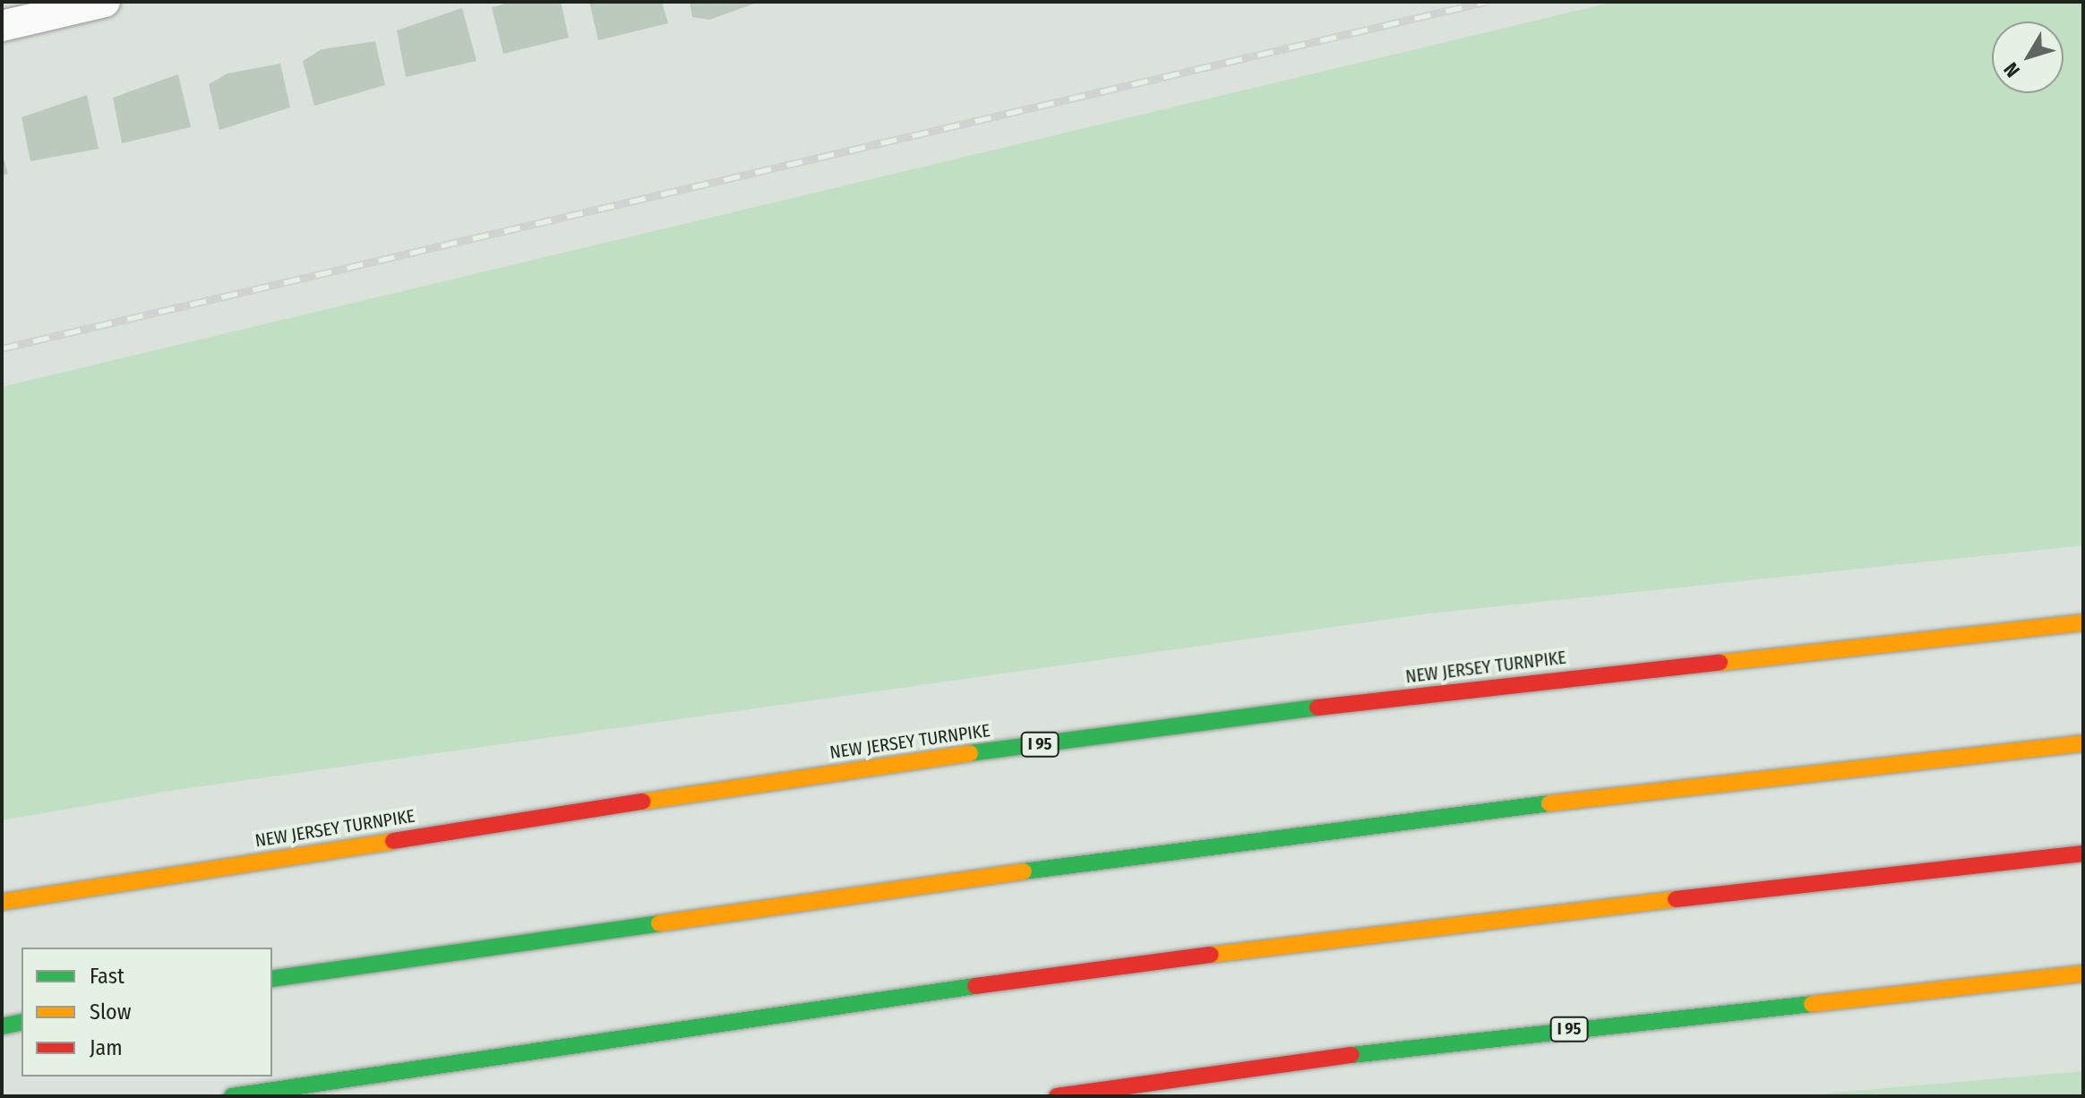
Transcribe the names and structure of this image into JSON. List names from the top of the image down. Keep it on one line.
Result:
{"streets":{"highway":["NEW JERSEY TURNPIKE","I 95"]},"legend":["Fast","Slow","Jam"],"north":"bottom left"}
